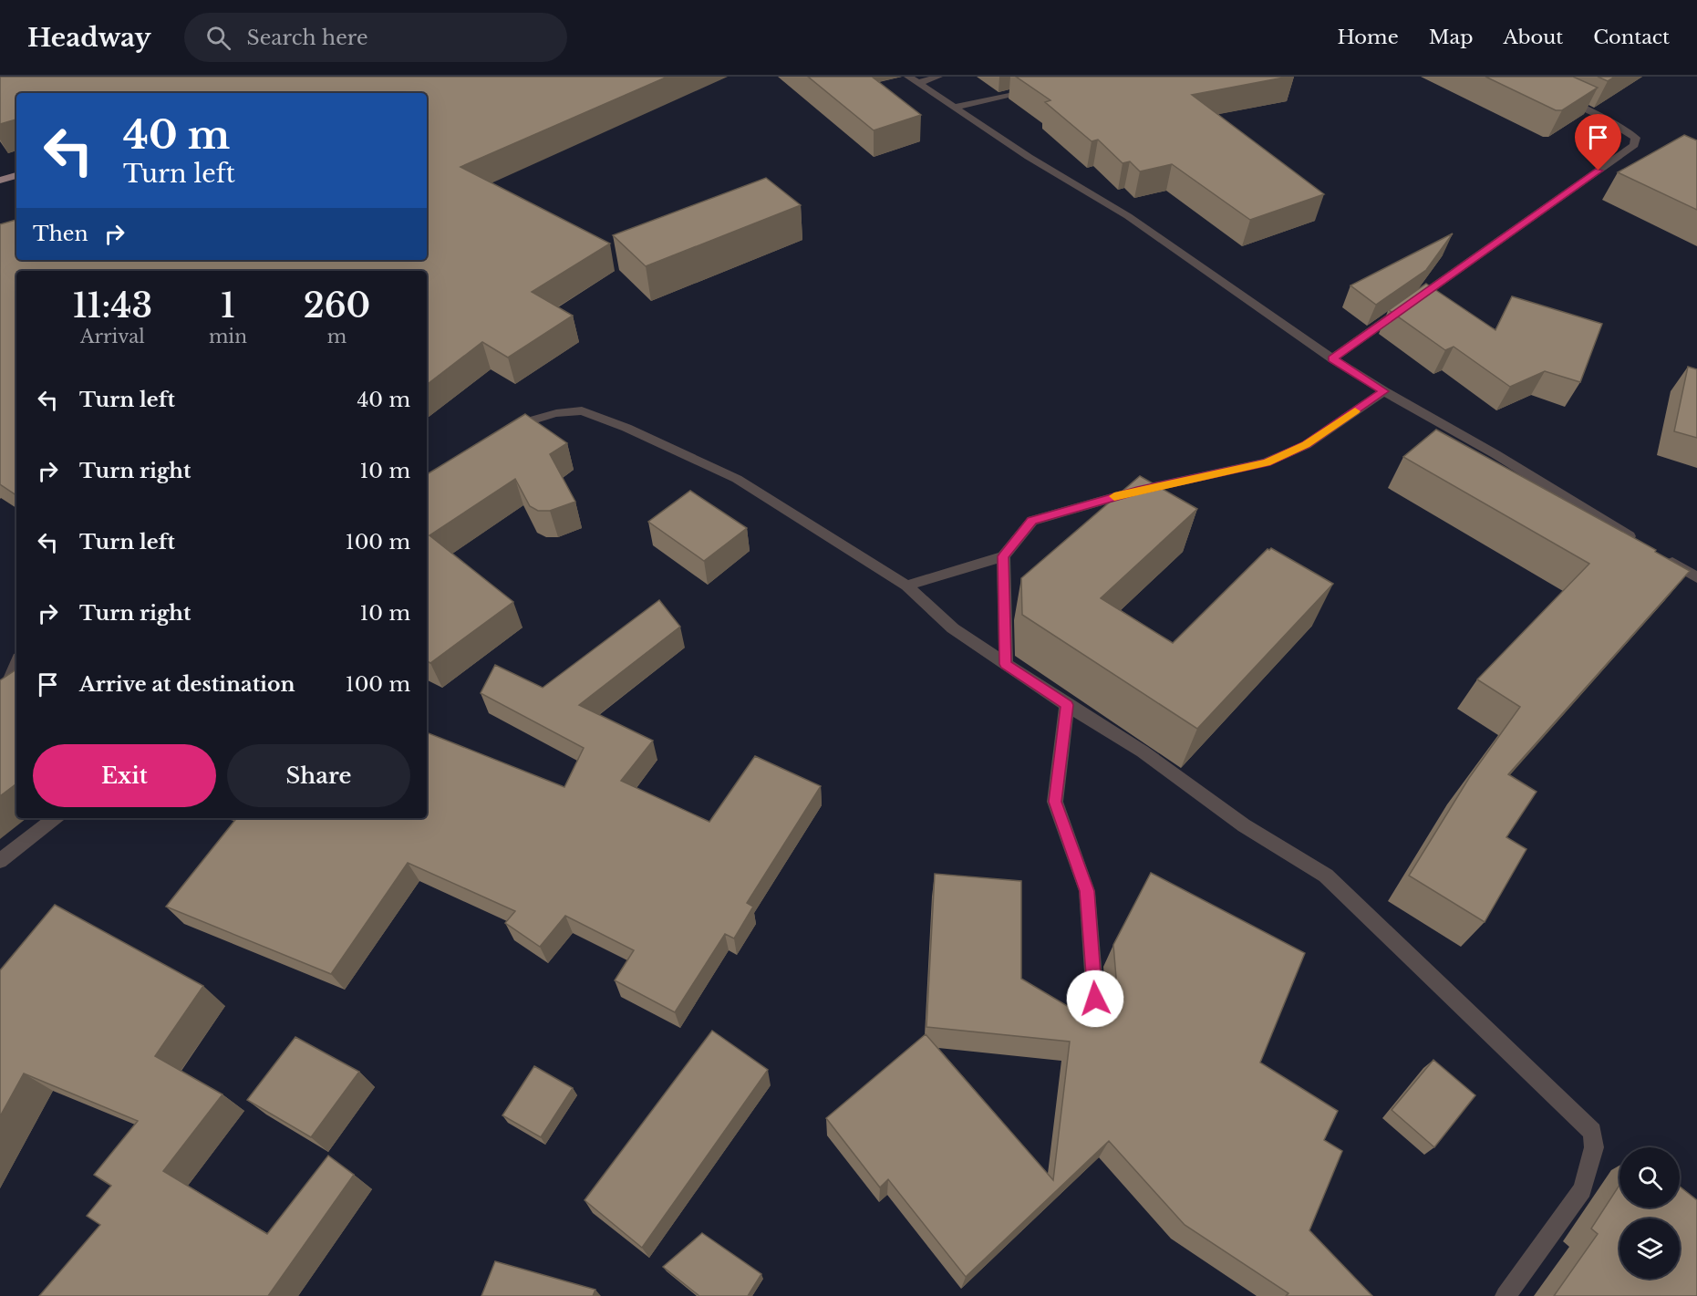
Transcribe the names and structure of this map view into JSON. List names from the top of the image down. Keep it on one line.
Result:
{"page":{"header":"Headway","search":"Search here","nav":["Home","Map","About","Contact"],"turn":["40 m","Turn left"],"then":"Then","eta":["11:43","Arrival","1","min","260","m"],"list":[{"name":"Turn left","value":"40 m"},{"name":"Turn right","value":"10 m"},{"name":"Turn left","value":"100 m"},{"name":"Turn right","value":"10 m"},{"name":"Arrive at destination","value":"100 m"}],"buttons":["Exit","Share"]}}
